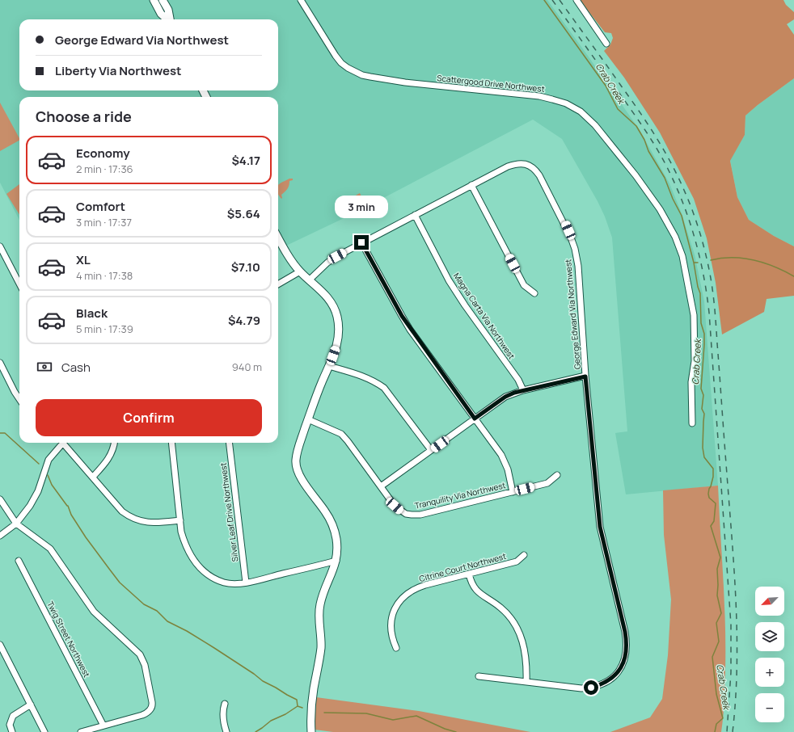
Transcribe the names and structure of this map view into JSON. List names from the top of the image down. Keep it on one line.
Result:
{"streets":{"street":["Scattergood Drive Northwest","George Edward Via Northwest","Magna Carta Via Northwest","Tranquility Via Northwest","Silver Leaf Drive Northwest","Citrine Court Northwest","Twig Street Northwest"]},"crossings":[["George Edward Via Northwest","Magna Carta Via Northwest"]],"water":["Crab Creek"],"north":"bottom left","page":{"banner":["George Edward Via Northwest","Liberty Via Northwest"],"heading":"Choose a ride","list":[{"name":"Economy","note":"2 min · 17:36","value":"$4.17"},{"name":"Comfort","note":"3 min · 17:37","value":"$5.64"},{"name":"XL","note":"4 min · 17:38","value":"$7.10"},{"name":"Black","note":"5 min · 17:39","value":"$4.79"}],"bubble":"3 min","pay":["Cash","940 m"],"buttons":"Confirm","map_buttons":["+","−"]}}
